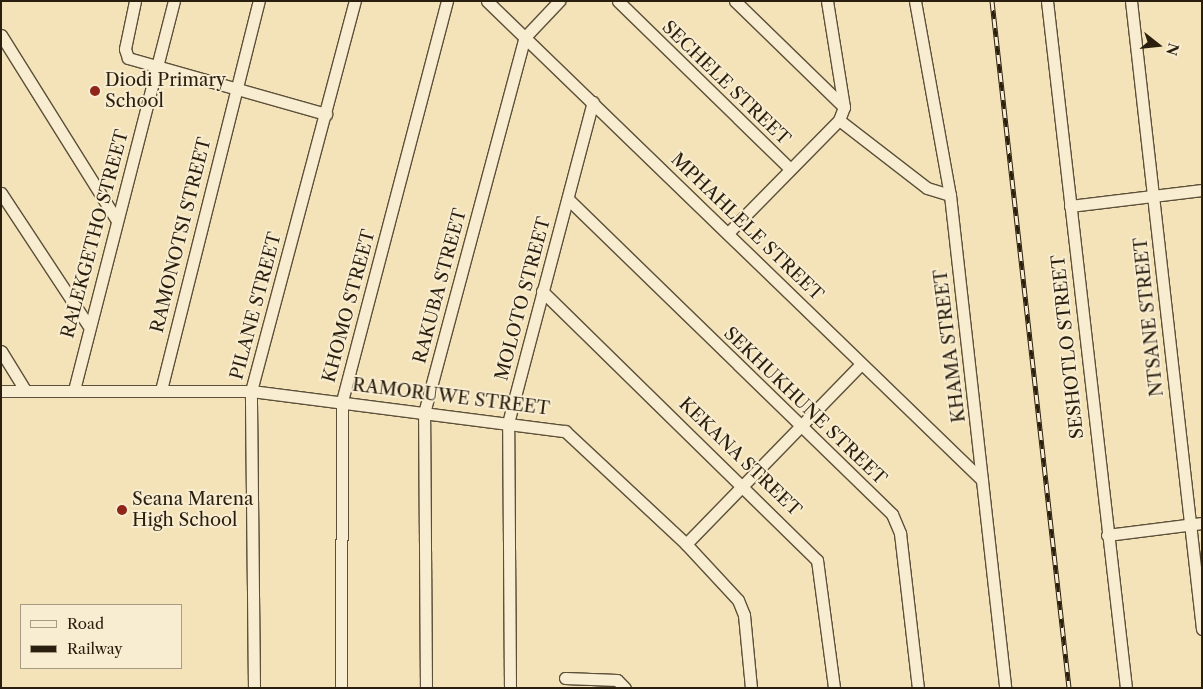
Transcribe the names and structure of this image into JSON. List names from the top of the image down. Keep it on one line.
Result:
{"streets":{"street":["SECHELE STREET","MPHAHLELE STREET","RALEKGETHO STREET","RAMONOTSI STREET","RAKUBA STREET","MOLOTO STREET","PILANE STREET","KHOMO STREET","NTSANE STREET","KHAMA STREET","SESHOTLO STREET","RAMORUWE STREET","SEKHUKHUNE STREET","KEKANA STREET"]},"crossings":[["MPHAHLELE STREET","RAKUBA STREET"],["MPHAHLELE STREET","MOLOTO STREET"],["MPHAHLELE STREET","KHAMA STREET"],["RALEKGETHO STREET","RAMORUWE STREET"],["RAMONOTSI STREET","RAMORUWE STREET"],["RAKUBA STREET","RAMORUWE STREET"],["MOLOTO STREET","RAMORUWE STREET"],["MOLOTO STREET","SEKHUKHUNE STREET"],["MOLOTO STREET","KEKANA STREET"],["PILANE STREET","RAMORUWE STREET"],["KHOMO STREET","RAMORUWE STREET"]],"places":["Diodi Primary School","Seana Marena High School"],"legend":["Road","Railway"],"north":"right"}
